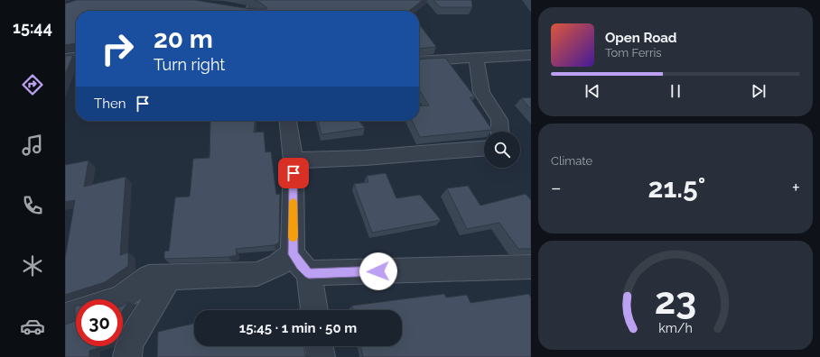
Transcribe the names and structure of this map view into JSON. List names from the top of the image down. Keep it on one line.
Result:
{"page":{"tabs":"15:44","turn":["20 m","Turn right"],"song":["Open Road","Tom Ferris"],"then":"Then","tile":"Climate","heat":["−","21.5°","+"],"limit":"30","trip":"15:45 · 1 min · 50 m","gauge":["23","km/h"]}}
